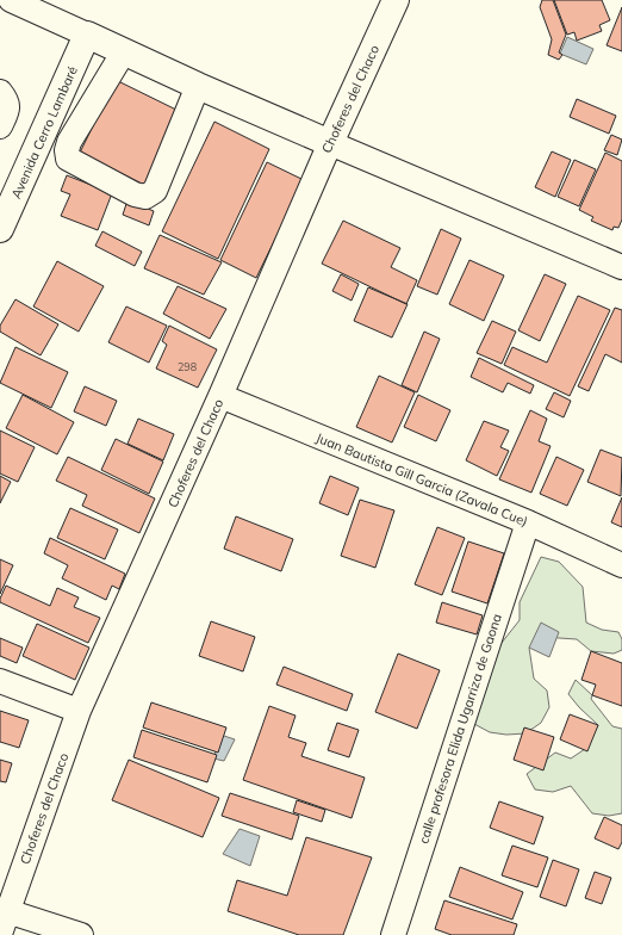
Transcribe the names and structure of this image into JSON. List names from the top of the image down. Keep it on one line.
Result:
{"streets":{"main road":["Choferes del Chaco","Avenida Cerro Lambaré"],"street":["Juan Bautista Gill Garcia (Zavala Cue)","calle profesora Elida Ugarriza de Gaona"]},"crossings":[["Choferes del Chaco","Juan Bautista Gill Garcia (Zavala Cue)"],["Juan Bautista Gill Garcia (Zavala Cue)","calle profesora Elida Ugarriza de Gaona"]],"house_numbers":["298"]}
